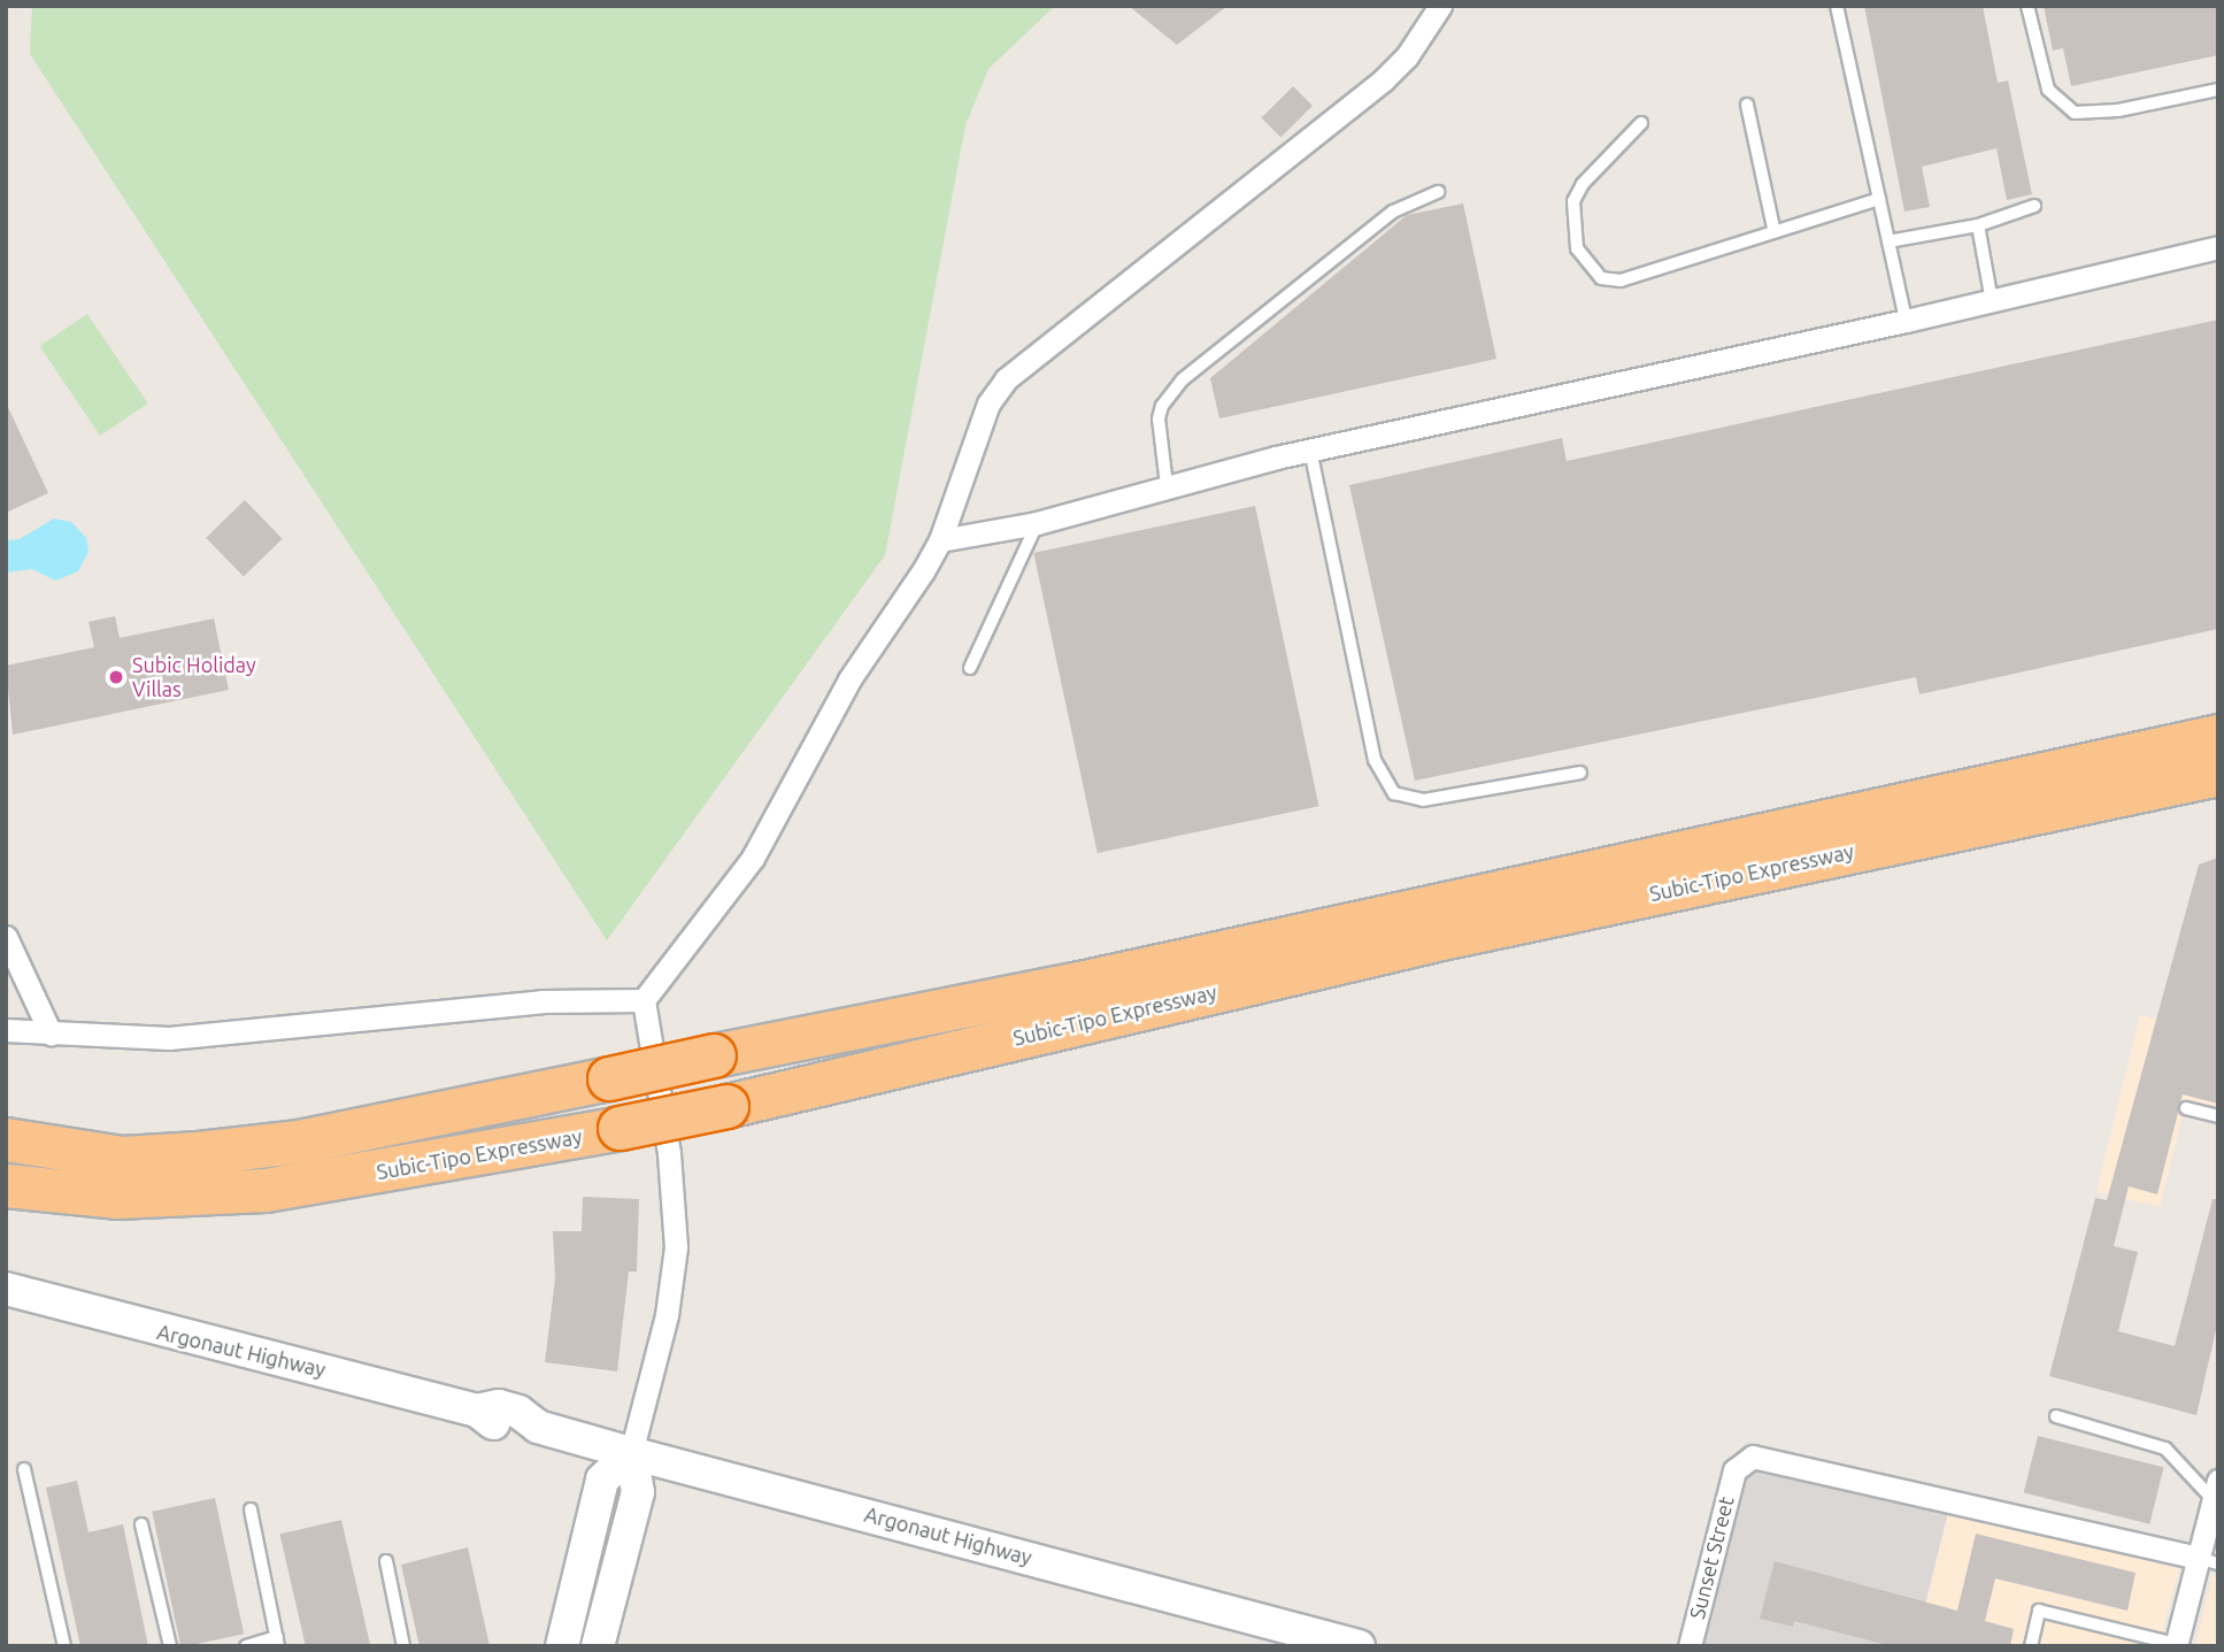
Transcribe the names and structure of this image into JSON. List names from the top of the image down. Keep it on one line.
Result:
{"streets":{"highway":["Subic-Tipo Expressway"],"street":["Argonaut Highway","Sunset Street"]},"places":["Subic Holiday Villas"]}
